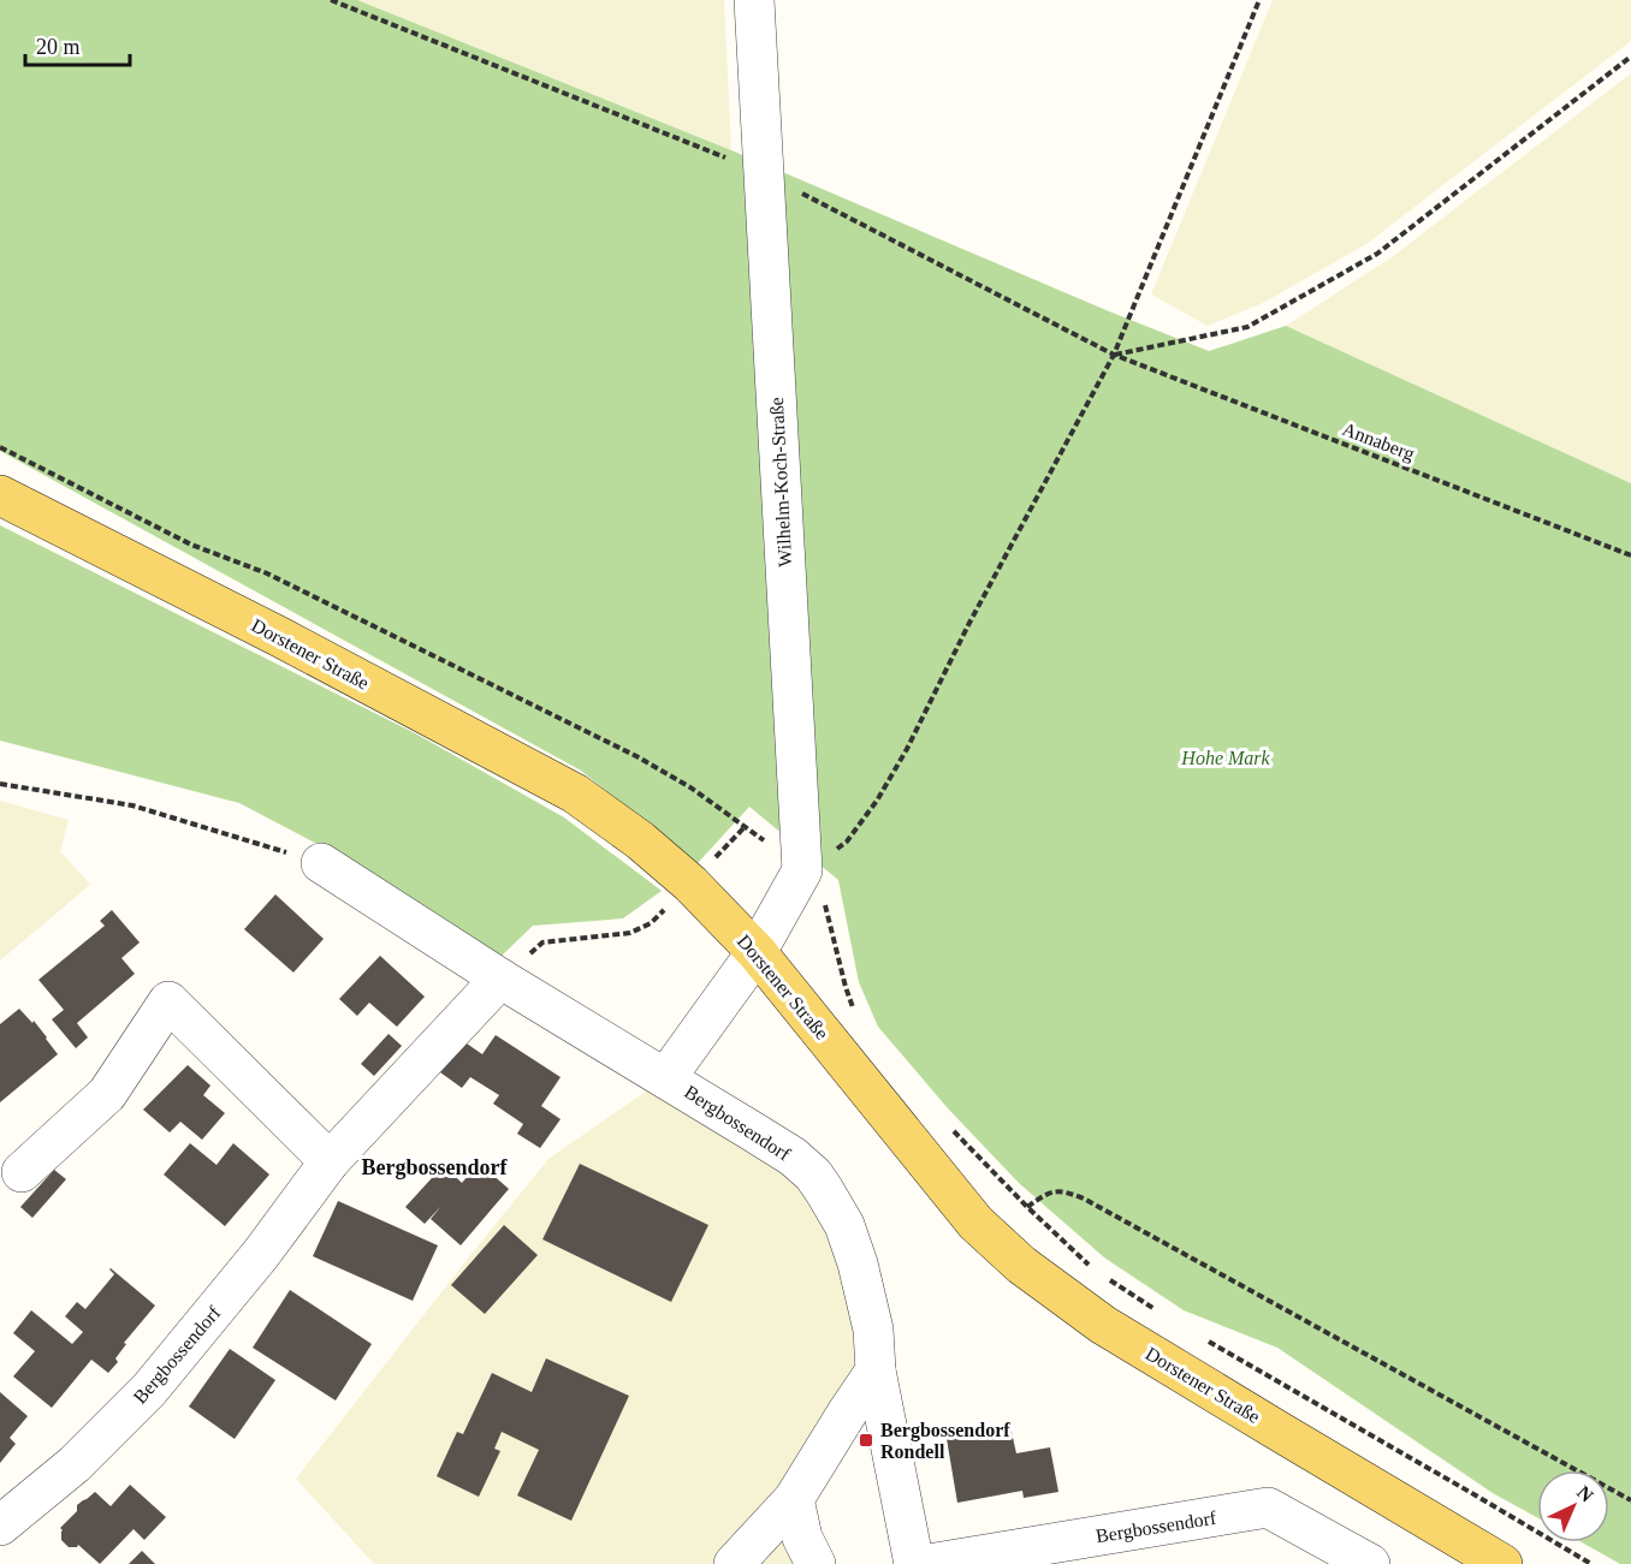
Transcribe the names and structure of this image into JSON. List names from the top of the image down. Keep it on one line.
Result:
{"streets":{"main road":["Dorstener Straße"],"street":["Wilhelm-Koch-Straße","Bergbossendorf"],"path":["Annaberg"]},"crossings":[["Dorstener Straße","Bergbossendorf"]],"districts":["Bergbossendorf"],"parks":["Hohe Mark"],"places":{"transit":["Bergbossendorf Rondell"]},"scale_bar":"20 m","north":"top right"}
